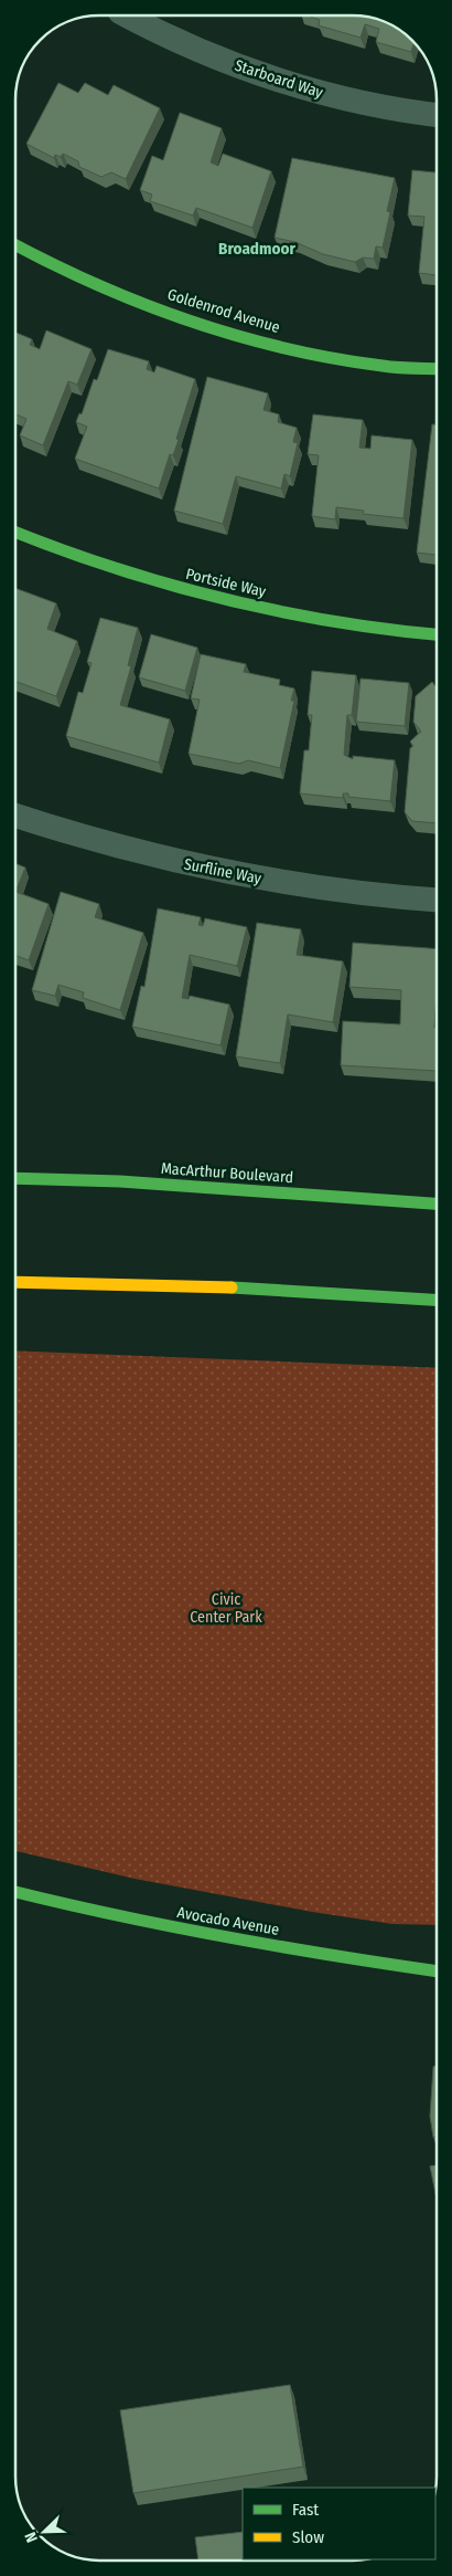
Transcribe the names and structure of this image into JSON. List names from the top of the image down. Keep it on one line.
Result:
{"streets":{"street":["Starboard Way","Goldenrod Avenue","Portside Way","Surfline Way","MacArthur Boulevard","Avocado Avenue"]},"districts":["Broadmoor"],"parks":["Civic Center Park"],"legend":["Fast","Slow"],"north":"bottom left"}
